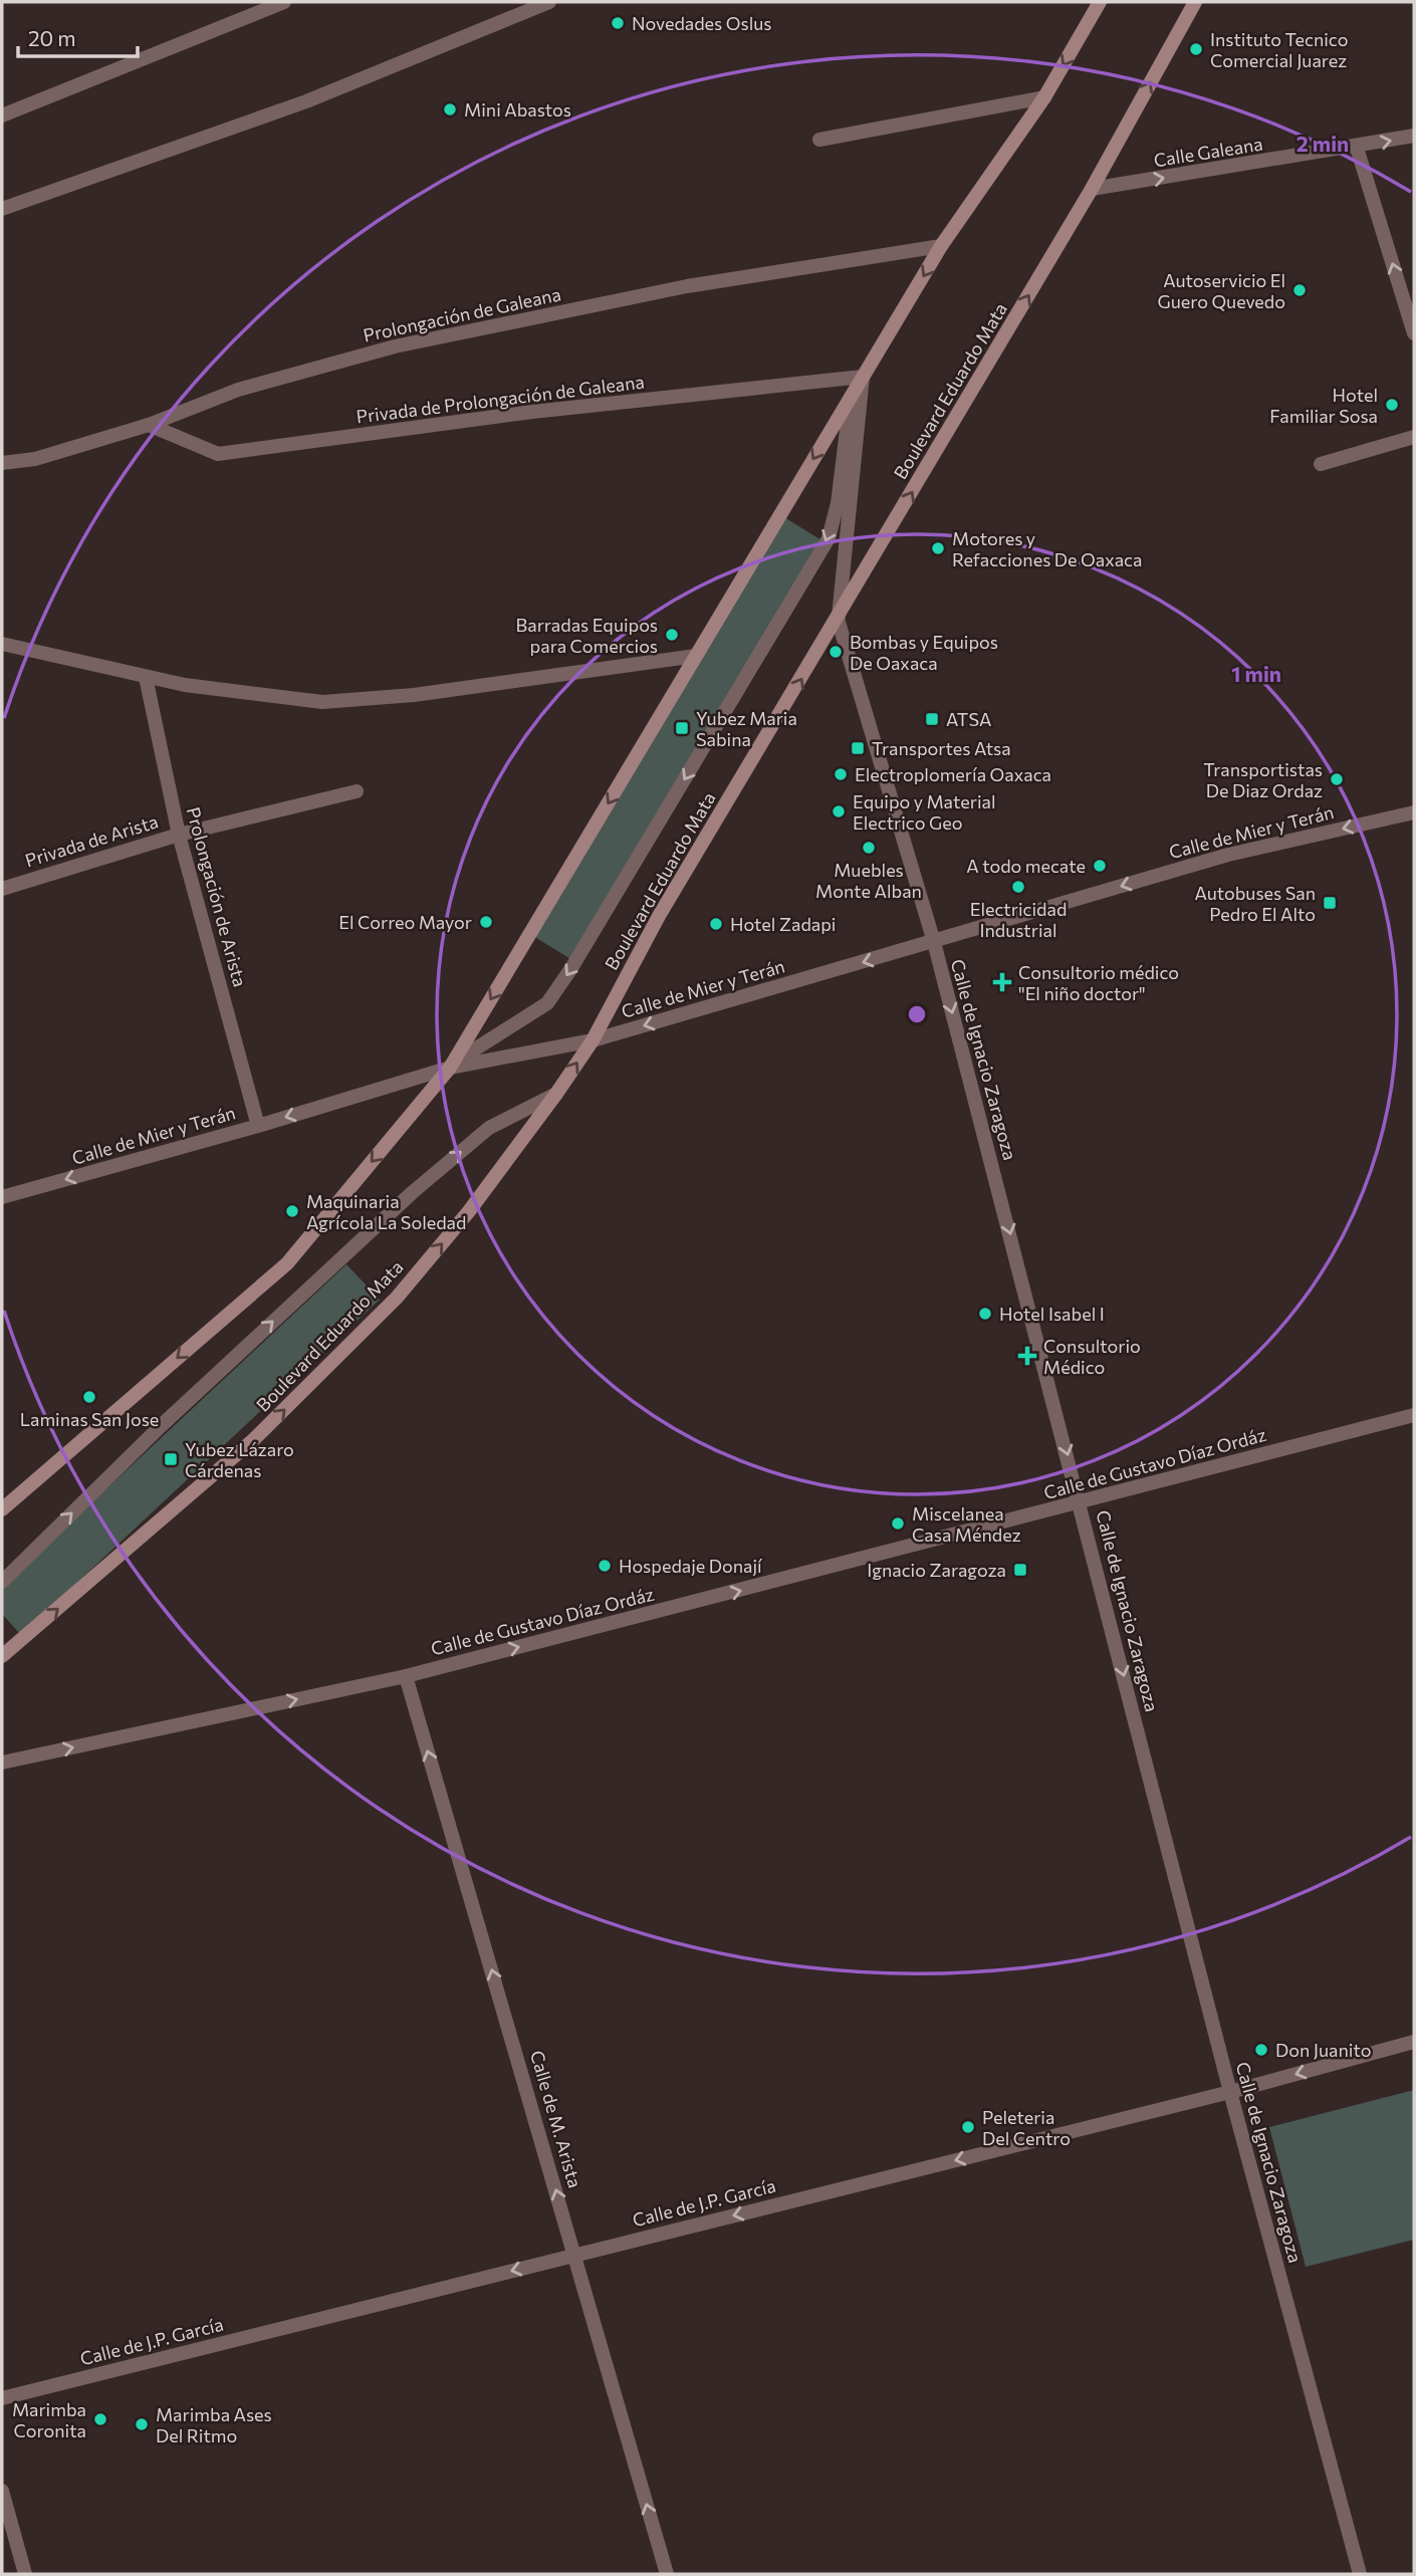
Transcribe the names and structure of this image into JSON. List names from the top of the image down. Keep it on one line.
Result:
{"streets":{"main road":["Boulevard Eduardo Mata"],"street":["Calle Galeana","Prolongación de Galeana","Privada de Prolongación de Galeana","Calle de Mier y Terán","Privada de Arista","Prolongación de Arista","Calle de Ignacio Zaragoza","Calle de Gustavo Díaz Ordáz","Calle de M. Arista","Calle de J.P. García"]},"crossings":[["Calle Galeana","Boulevard Eduardo Mata"],["Prolongación de Galeana","Privada de Prolongación de Galeana"],["Boulevard Eduardo Mata","Calle de Mier y Terán"],["Boulevard Eduardo Mata","Calle de Ignacio Zaragoza"],["Calle de Mier y Terán","Prolongación de Arista"],["Calle de Mier y Terán","Calle de Ignacio Zaragoza"],["Privada de Arista","Prolongación de Arista"],["Calle de Ignacio Zaragoza","Calle de Gustavo Díaz Ordáz"],["Calle de Ignacio Zaragoza","Calle de J.P. García"],["Calle de Gustavo Díaz Ordáz","Calle de M. Arista"],["Calle de M. Arista","Calle de J.P. García"]],"one_way":["Calle Galeana","Calle de Mier y Terán","Calle de Ignacio Zaragoza","Calle de Gustavo Díaz Ordáz","Calle de M. Arista","Calle de J.P. García"],"places":{"other":["Novedades Oslus","Instituto Tecnico Comercial Juarez","Mini Abastos","Autoservicio El Guero Quevedo","Hotel Familiar Sosa","Motores y Refacciones De Oaxaca","Barradas Equipos para Comercios","Bombas y Equipos De Oaxaca","Electroplomería Oaxaca","Transportistas De Diaz Ordaz","Equipo y Material Electrico Geo","Muebles Monte Alban","A todo mecate","Electricidad Industrial","El Correo Mayor","Hotel Zadapi","Maquinaria Agrícola La Soledad","Hotel Isabel I","Laminas San Jose","Miscelanea Casa Méndez","Hospedaje Donají","Don Juanito","Peleteria Del Centro","Marimba Coronita","Marimba Ases Del Ritmo"],"transit":["ATSA","Yubez Maria Sabina","Transportes Atsa","Autobuses San Pedro El Alto","Yubez Lázaro Cárdenas","Ignacio Zaragoza"],"health":["Consultorio médico \"El niño doctor\"","Consultorio Médico"]},"scale_bar":"20 m","rings":["2 min","1 min"]}
